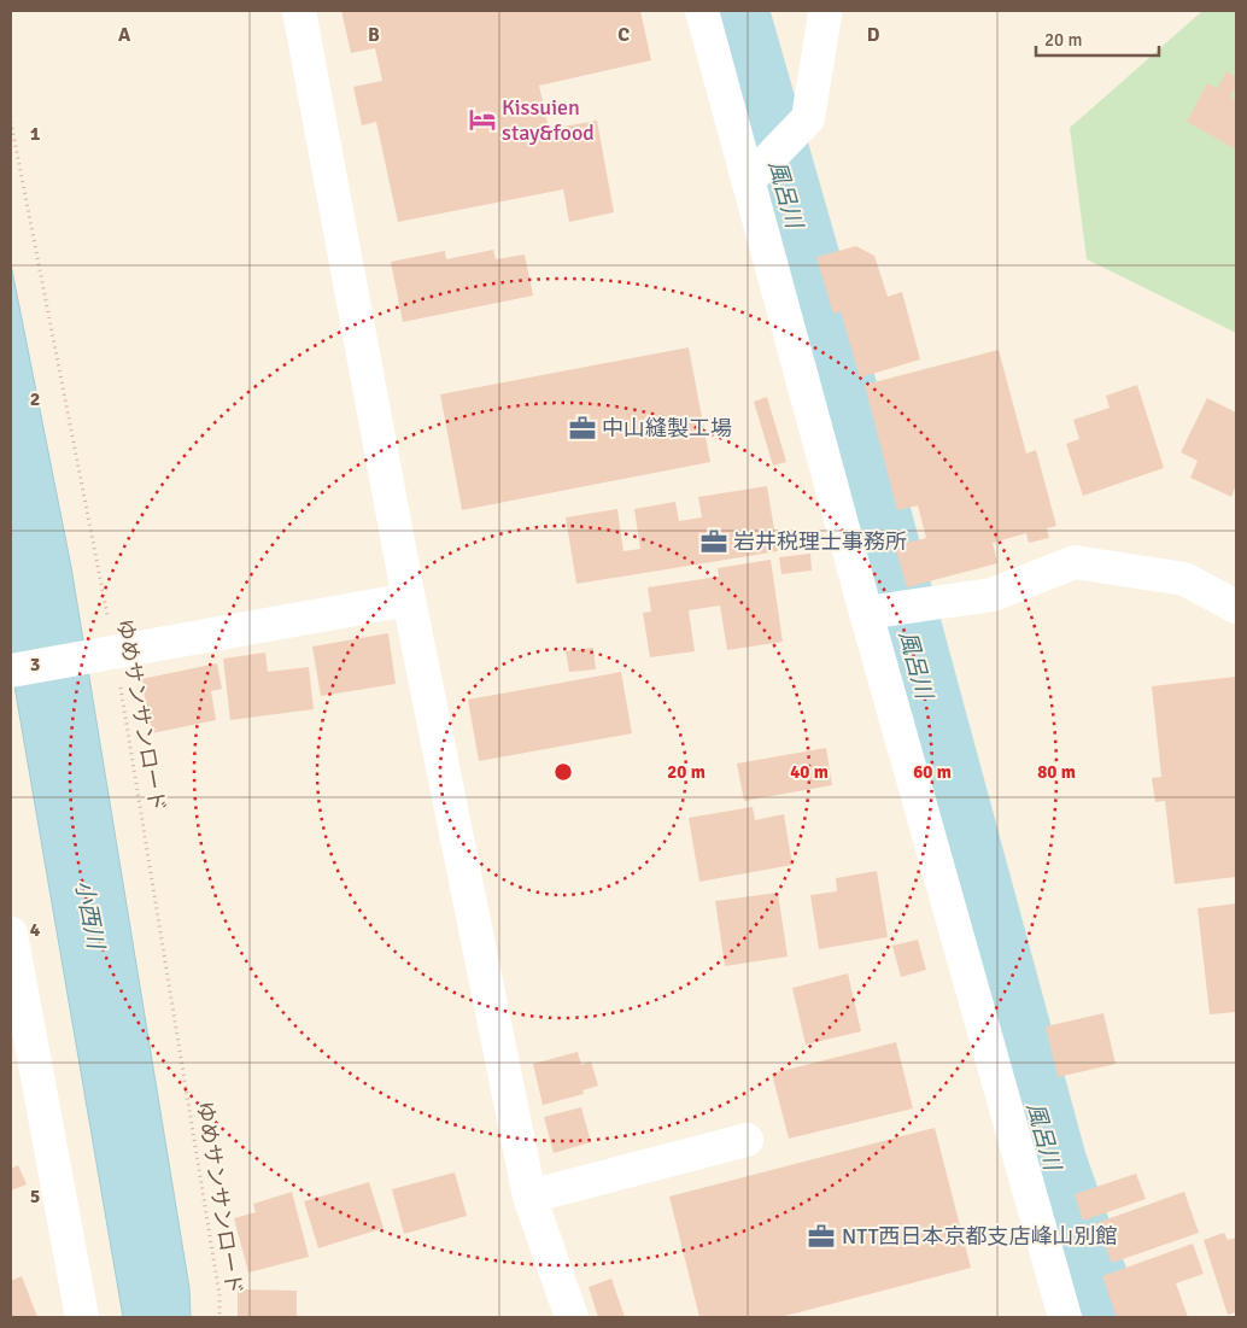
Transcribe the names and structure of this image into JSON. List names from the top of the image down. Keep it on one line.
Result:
{"streets":{"path":["ゆめサンサンロード"]},"water":["風呂川","小西川"],"places":{"hotel":["Kissuien stay&food"],"office":["中山縫製工場","岩井税理士事務所","NTT西日本京都支店峰山別館"]},"scale_bar":"20 m","grid":{"columns":["A","B","C","D"],"rows":["1","2","3","4","5"]},"rings":["20 m","40 m","60 m","80 m"]}
